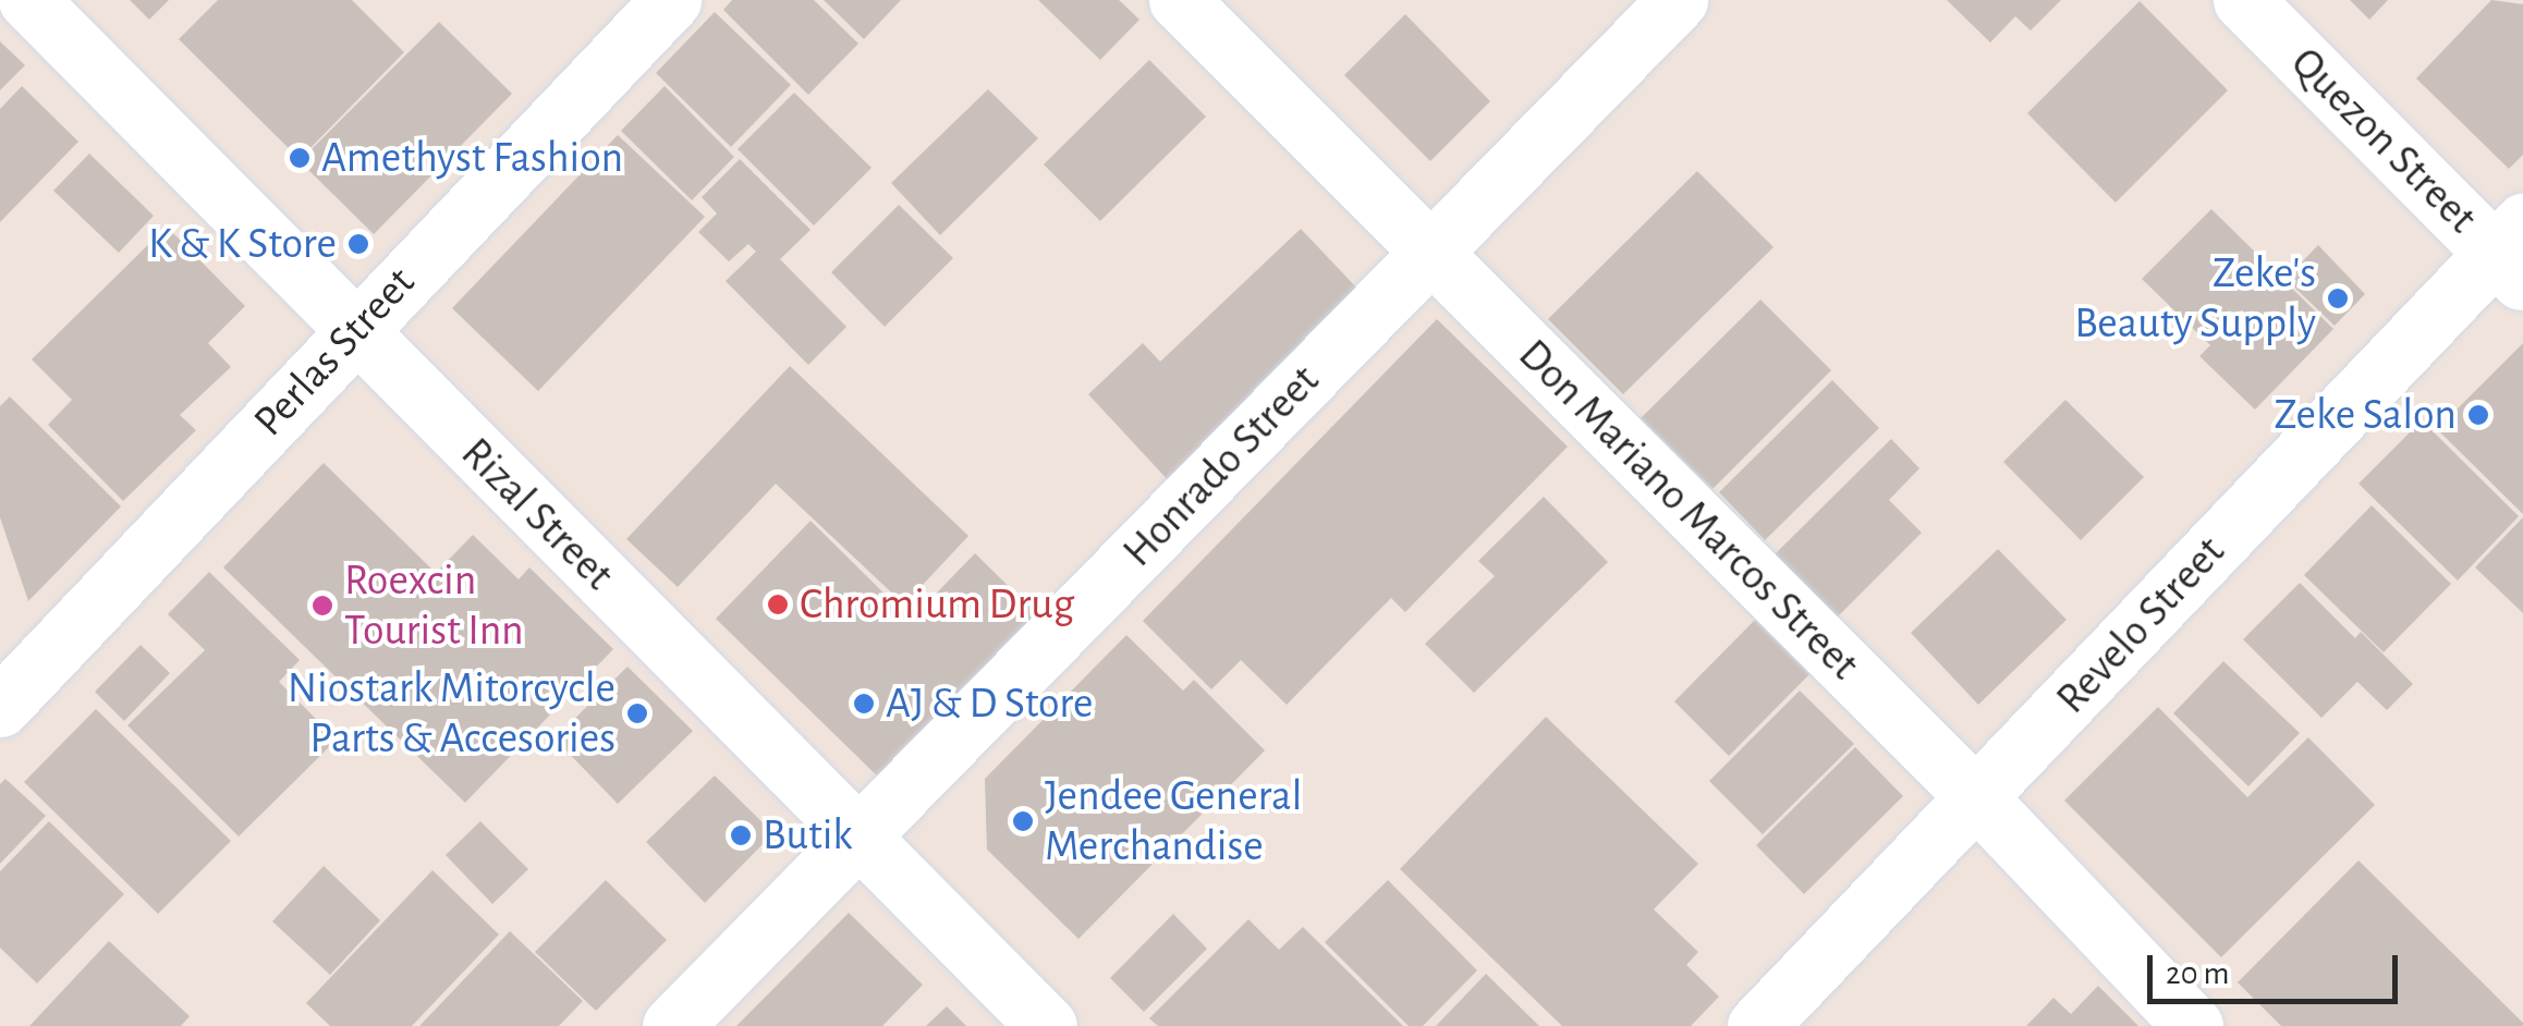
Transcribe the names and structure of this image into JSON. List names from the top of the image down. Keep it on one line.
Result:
{"streets":{"street":["Quezon Street","Perlas Street","Honrado Street","Don Mariano Marcos Street","Rizal Street","Revelo Street"]},"crossings":[["Quezon Street","Revelo Street"],["Perlas Street","Rizal Street"],["Honrado Street","Don Mariano Marcos Street"],["Honrado Street","Rizal Street"],["Don Mariano Marcos Street","Revelo Street"]],"places":["Amethyst Fashion","K & K Store","Zeke's Beauty Supply","Zeke Salon","Chromium Drug","Roexcin Tourist Inn","AJ & D Store","Niostark Mitorcycle Parts & Accesories","Jendee General Merchandise","Butik"],"scale_bar":"20 m"}
